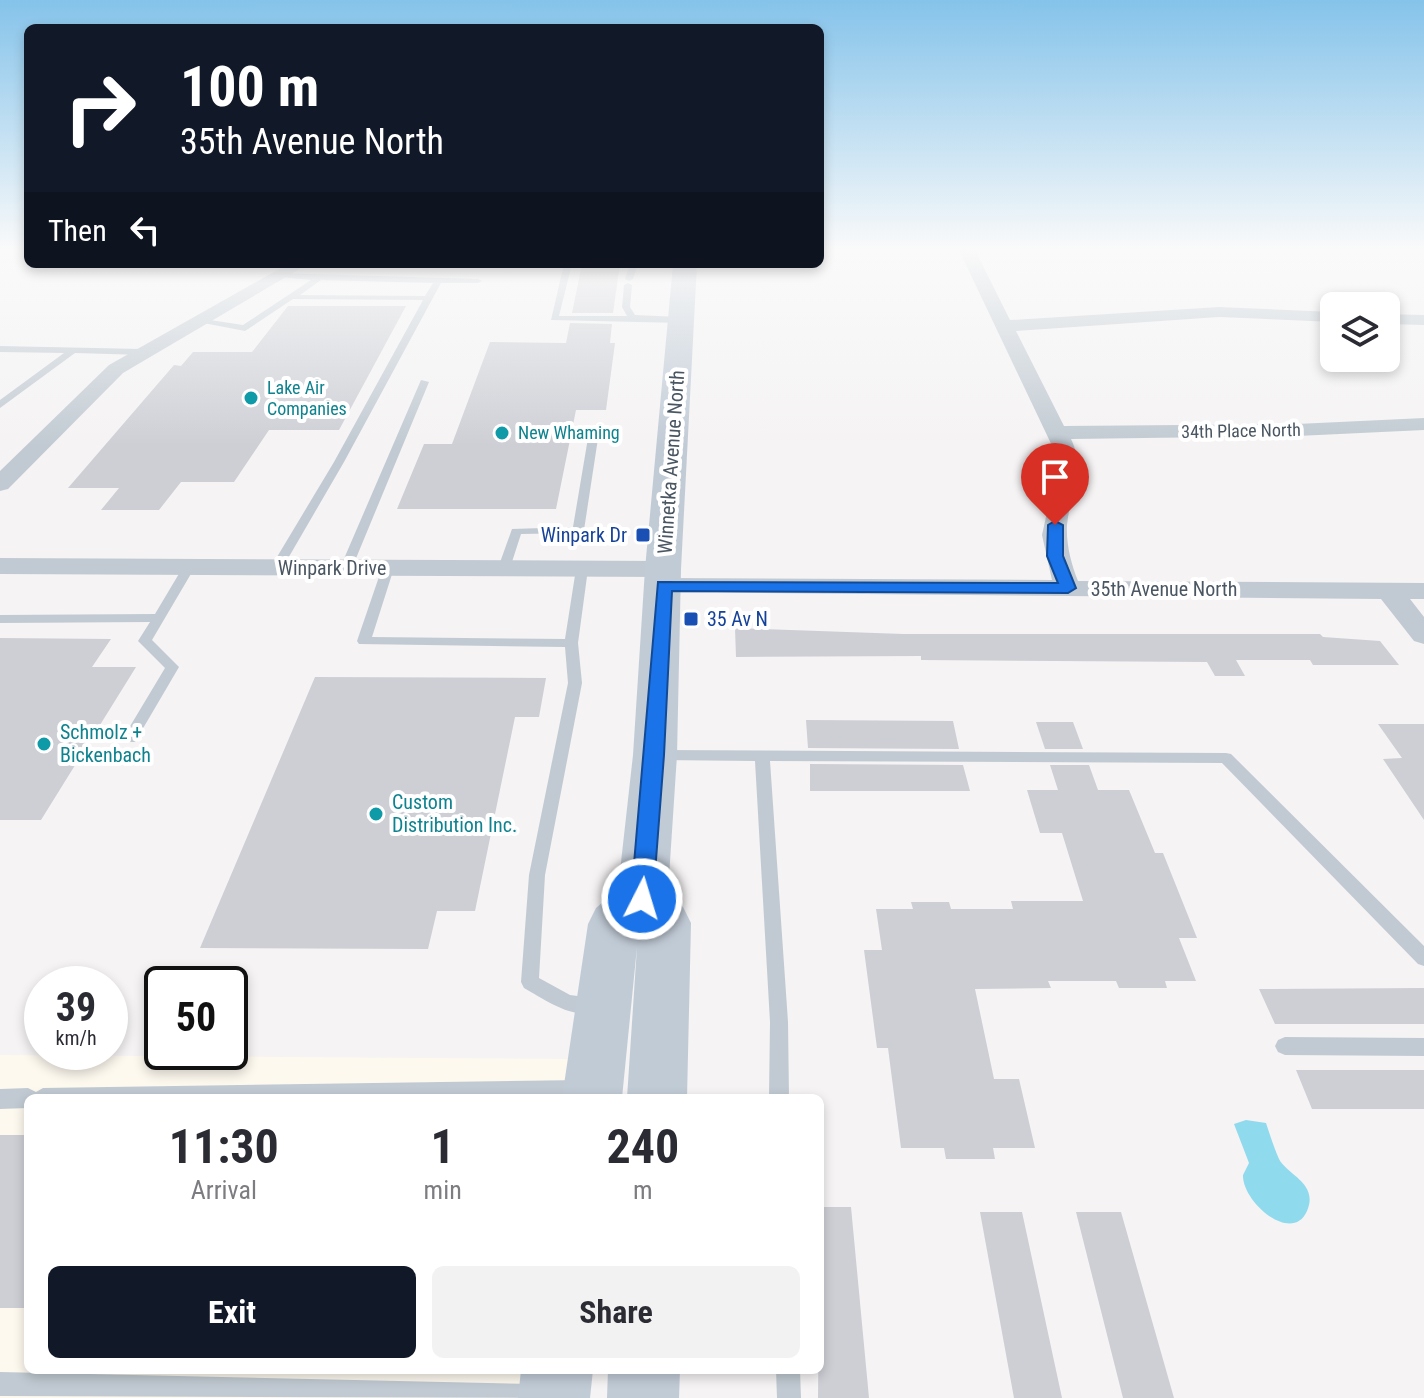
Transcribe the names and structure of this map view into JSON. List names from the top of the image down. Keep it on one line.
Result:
{"streets":{"main road":["Winnetka Avenue North"],"street":["34th Place North","Winpark Drive","35th Avenue North"]},"crossings":[["Winnetka Avenue North","Winpark Drive"],["Winnetka Avenue North","35th Avenue North"],["Winpark Drive","35th Avenue North"]],"places":{"other":["Lake Air Companies","New Whaming","Schmolz + Bickenbach","Custom Distribution Inc."],"transit":["Winpark Dr","35 Av N"]},"page":{"turn":["100 m","35th Avenue North"],"then":"Then","speed":"39 km/h","limit":"50","eta":["11:30","Arrival","1","min","240","m"],"buttons":["Exit","Share"]}}
